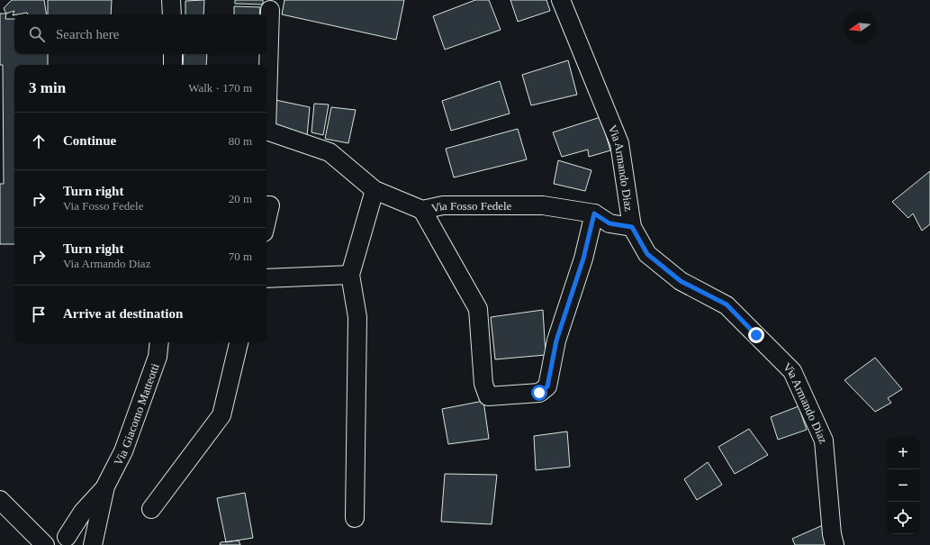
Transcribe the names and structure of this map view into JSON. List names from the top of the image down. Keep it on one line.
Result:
{"streets":{"street":["Via Armando Diaz","Via Fosso Fedele","Via Giacomo Matteotti"]},"crossings":[["Via Armando Diaz","Via Fosso Fedele"]],"north":"left","page":{"search":"Search here","heading":["3 min","Walk · 170 m"],"list":[["Continue","80 m"],["Turn right","Via Fosso Fedele","20 m"],["Turn right","Via Armando Diaz","70 m"],"Arrive at destination"],"map_buttons":["+","−"]}}
